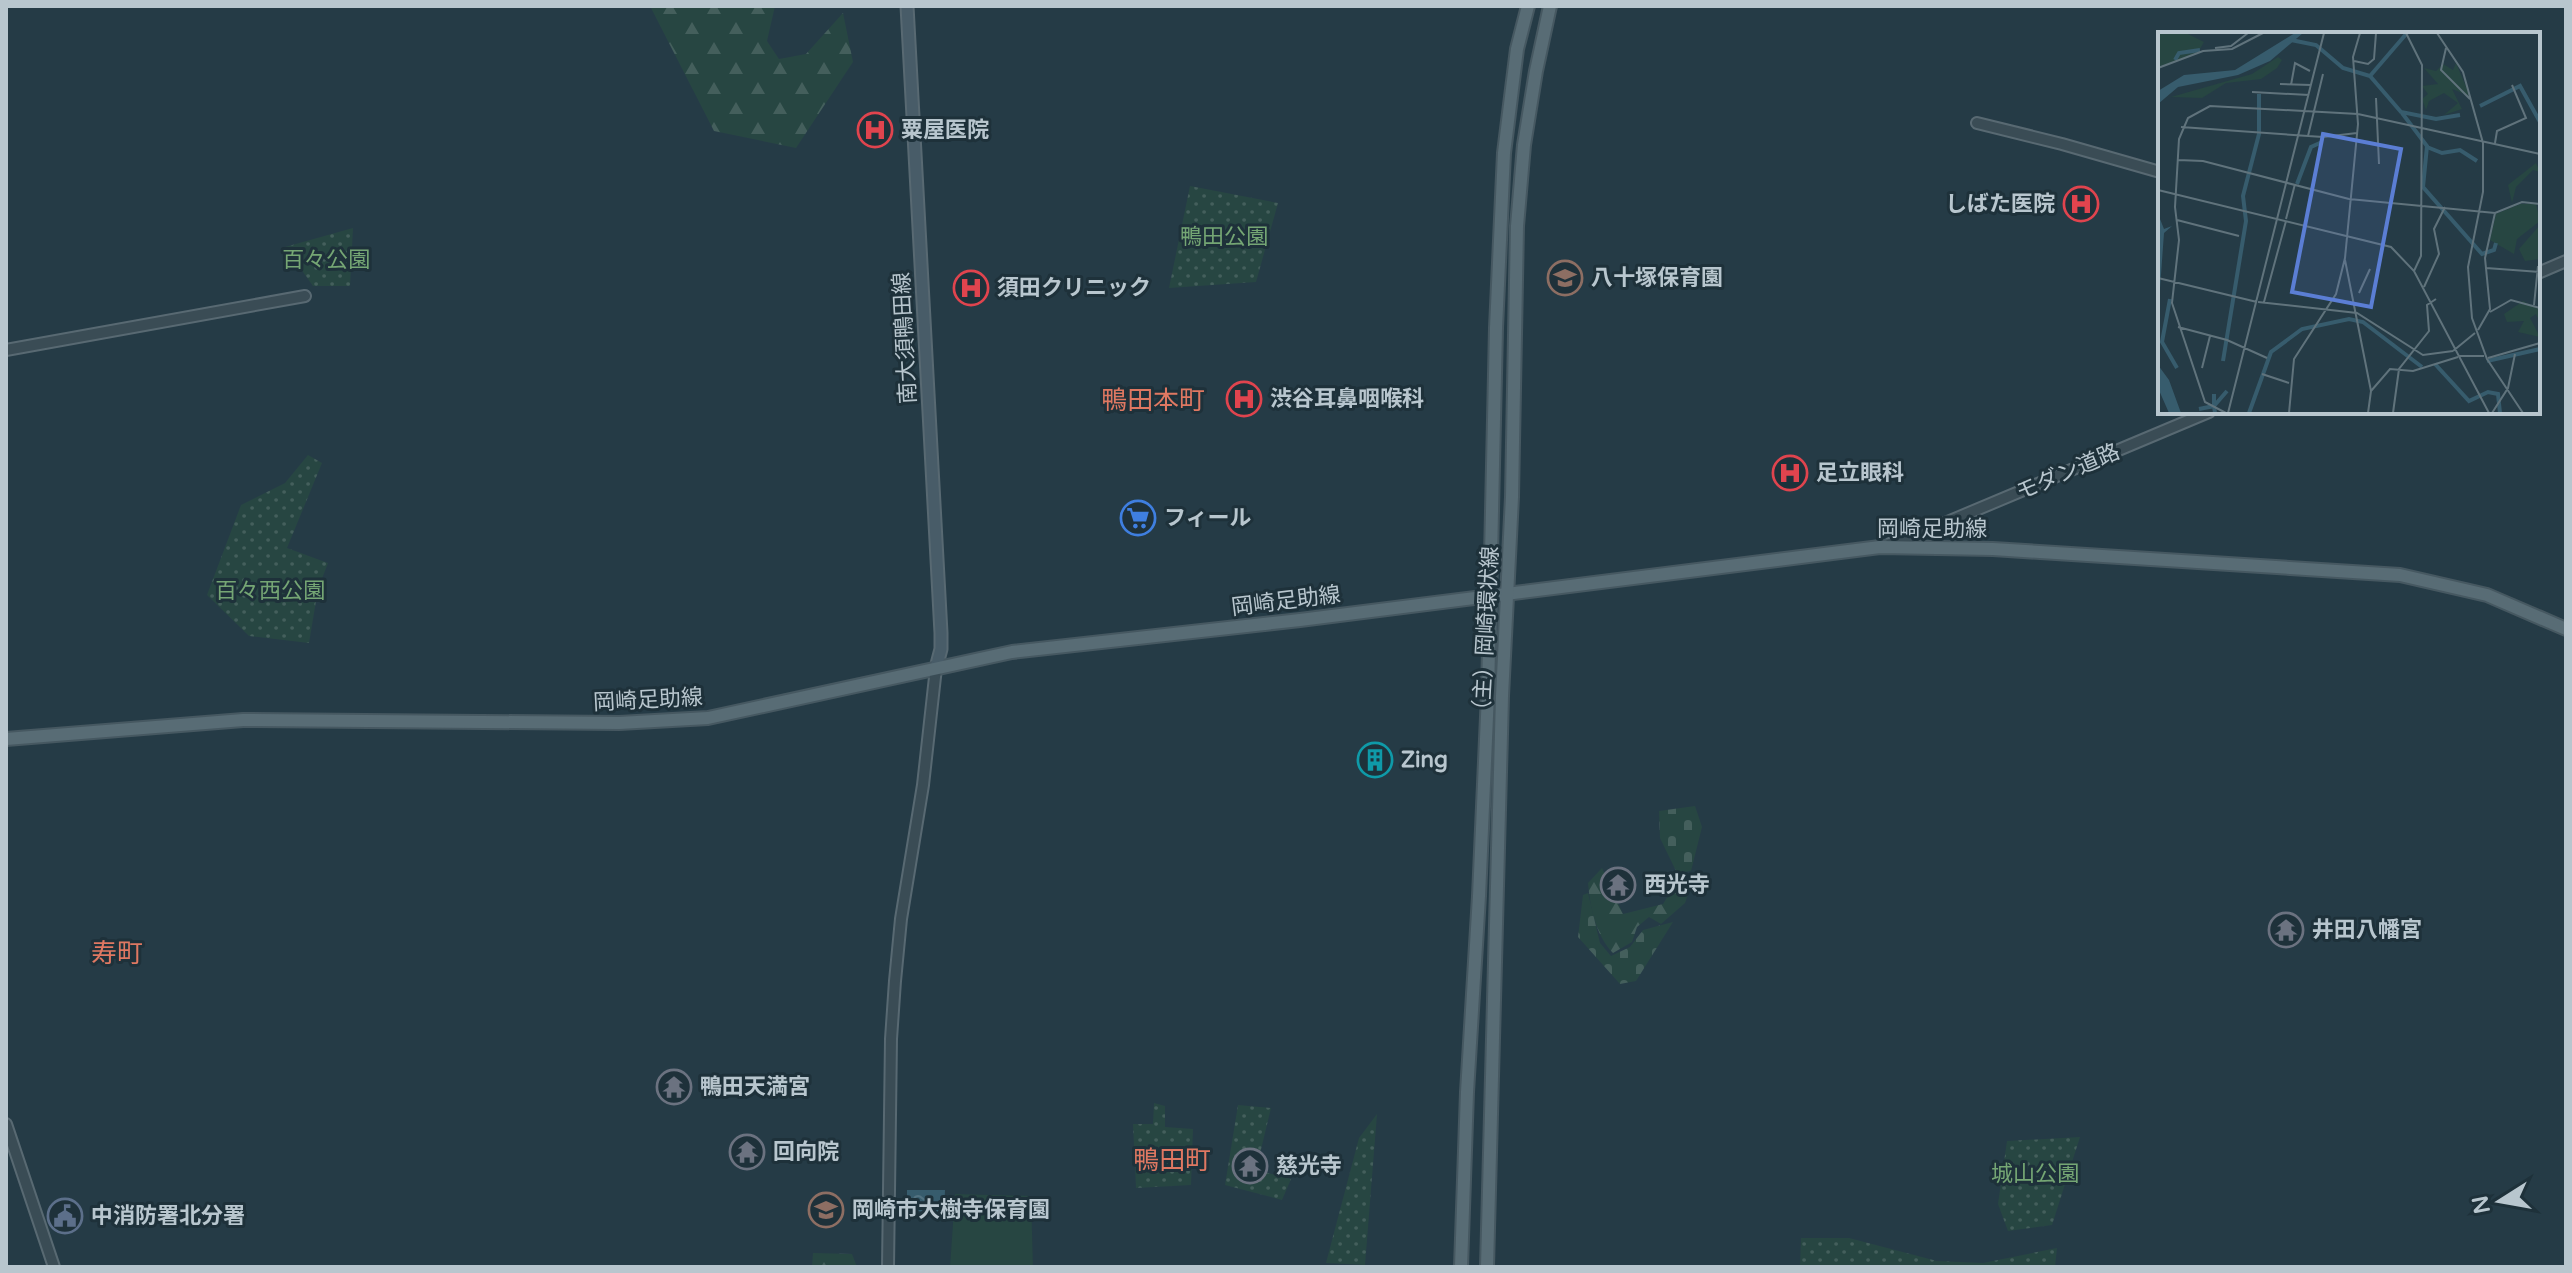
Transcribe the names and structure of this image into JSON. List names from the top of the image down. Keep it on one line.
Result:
{"streets":{"main road":["南大須鴨田線","岡崎足助線","（主）岡崎環状線"],"street":["モダン道路"]},"crossings":[["南大須鴨田線","岡崎足助線"],["モダン道路","岡崎足助線"],["岡崎足助線","（主）岡崎環状線"]],"districts":["鴨田本町","寿町","鴨田町"],"parks":["鴨田公園","百々公園","百々西公園","城山公園"],"places":{"hospital":["粟屋医院","しばた医院","須田クリニック","渋谷耳鼻咽喉科","足立眼科"],"school or university":["八十塚保育園","岡崎市大樹寺保育園"],"supermarket":["フィール"],"building":["Zing"],"temple":["西光寺","井田八幡宮","鴨田天満宮","回向院","慈光寺"],"public building":["中消防署北分署"]},"north":"left"}
